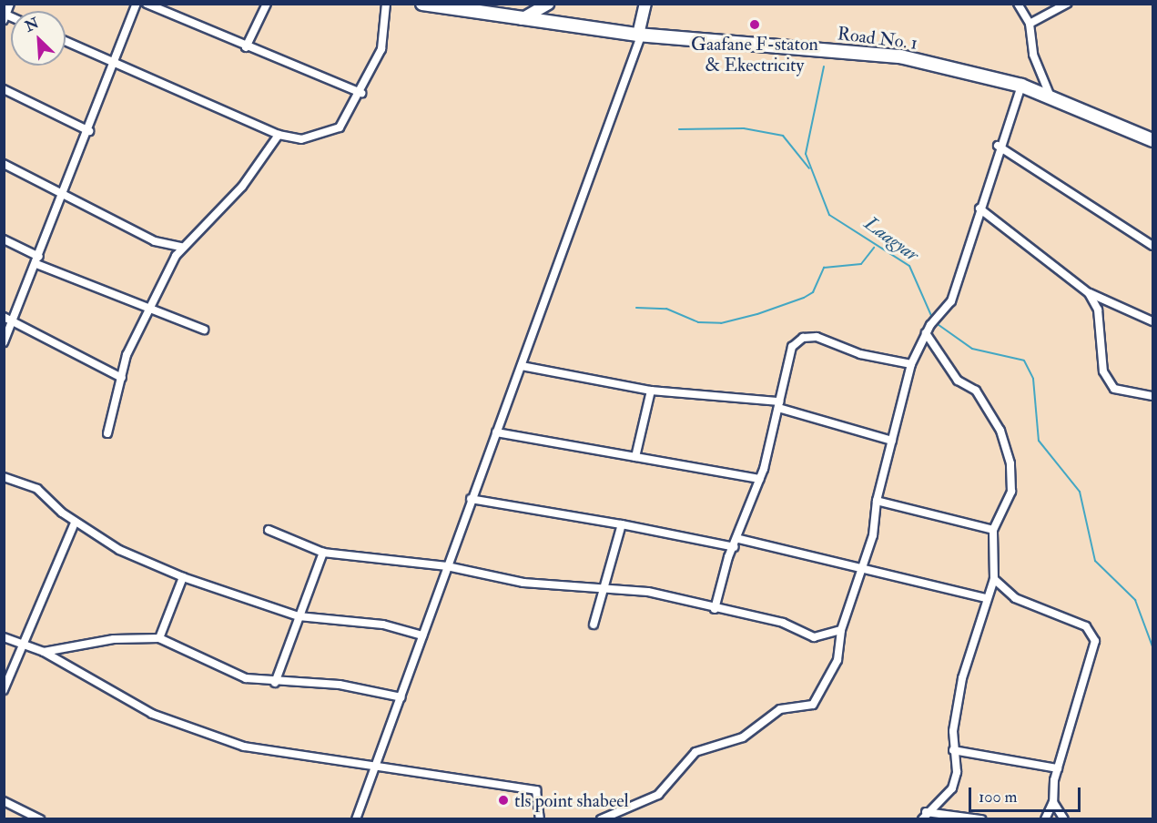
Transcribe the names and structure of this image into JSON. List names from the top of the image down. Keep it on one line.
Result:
{"streets":{"highway":["Road No. 1"]},"water":["Laagyar"],"places":["Gaafane F-staton & Ekectricity","tls point shabeel"],"scale_bar":"100 m","north":"top left"}
